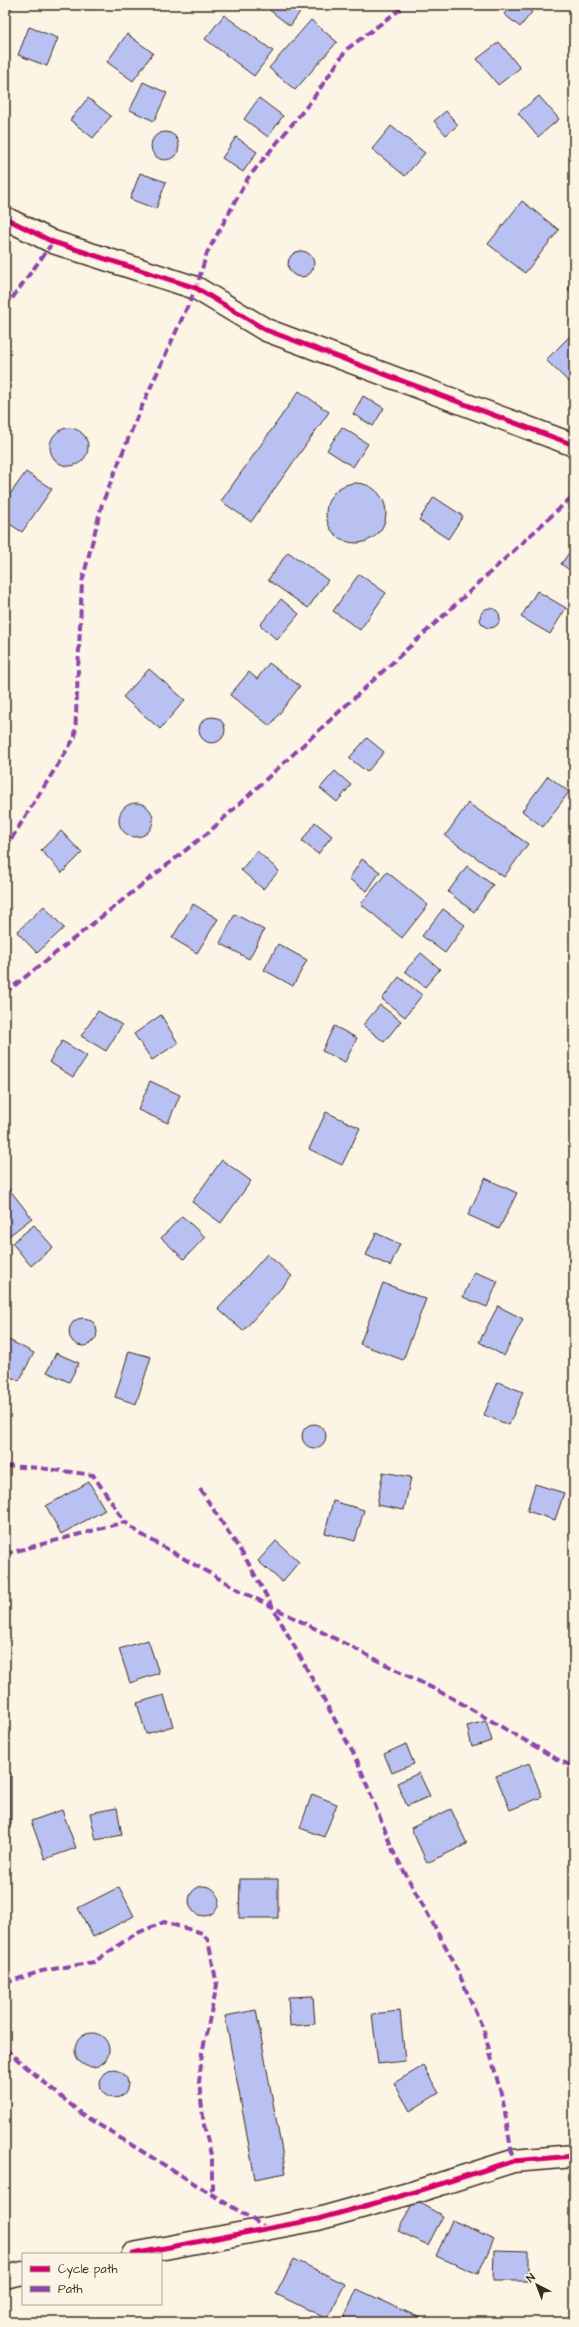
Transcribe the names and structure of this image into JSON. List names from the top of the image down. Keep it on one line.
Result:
{"legend":["Cycle path","Path"],"north":"top left"}
